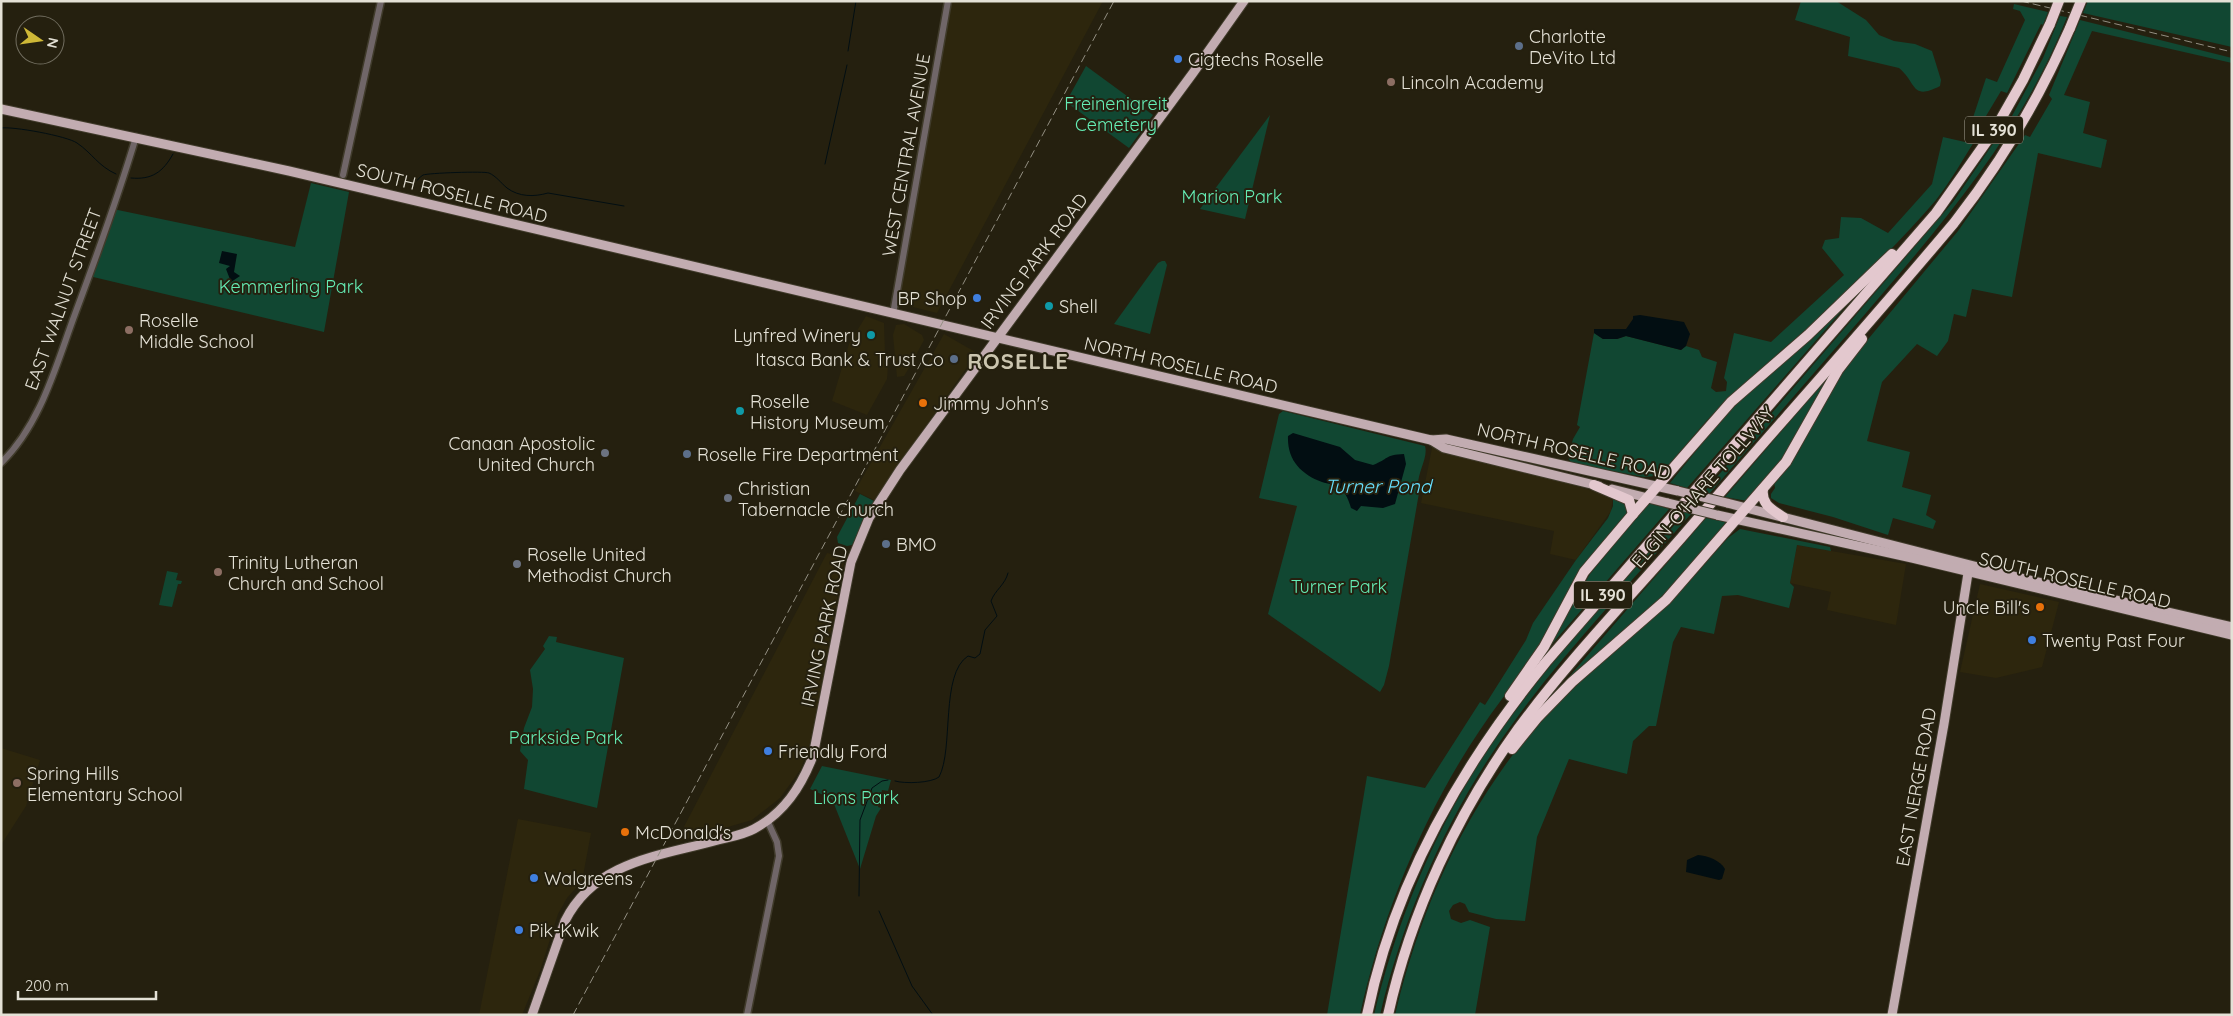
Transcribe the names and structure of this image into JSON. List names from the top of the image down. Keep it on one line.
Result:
{"streets":{"highway":["IL 390","ELGIN-O'HARE TOLLWAY"],"main road":["SOUTH ROSELLE ROAD","IRVING PARK ROAD","NORTH ROSELLE ROAD","EAST NERGE ROAD"],"street":["WEST CENTRAL AVENUE","EAST WALNUT STREET"]},"crossings":[["WEST CENTRAL AVENUE","SOUTH ROSELLE ROAD"],["WEST CENTRAL AVENUE","NORTH ROSELLE ROAD"],["SOUTH ROSELLE ROAD","EAST WALNUT STREET"],["SOUTH ROSELLE ROAD","NORTH ROSELLE ROAD"],["SOUTH ROSELLE ROAD","EAST NERGE ROAD"],["IRVING PARK ROAD","NORTH ROSELLE ROAD"]],"districts":["ROSELLE"],"water":["Turner Pond"],"parks":["Freinenigreit Cemetery","Marion Park","Kemmerling Park","Turner Park","Parkside Park","Lions Park"],"places":["Charlotte DeVito Ltd","Cigtechs Roselle","Lincoln Academy","BP Shop","Shell","Roselle Middle School","Lynfred Winery","Itasca Bank & Trust Co","Jimmy John's","Roselle History Museum","Canaan Apostolic United Church","Roselle Fire Department","Christian Tabernacle Church","BMO","Roselle United Methodist Church","Trinity Lutheran Church and School","Uncle Bill's","Twenty Past Four","Friendly Ford","Spring Hills Elementary School","McDonald's","Walgreens","Pik-Kwik"],"scale_bar":"200 m","north":"right"}
